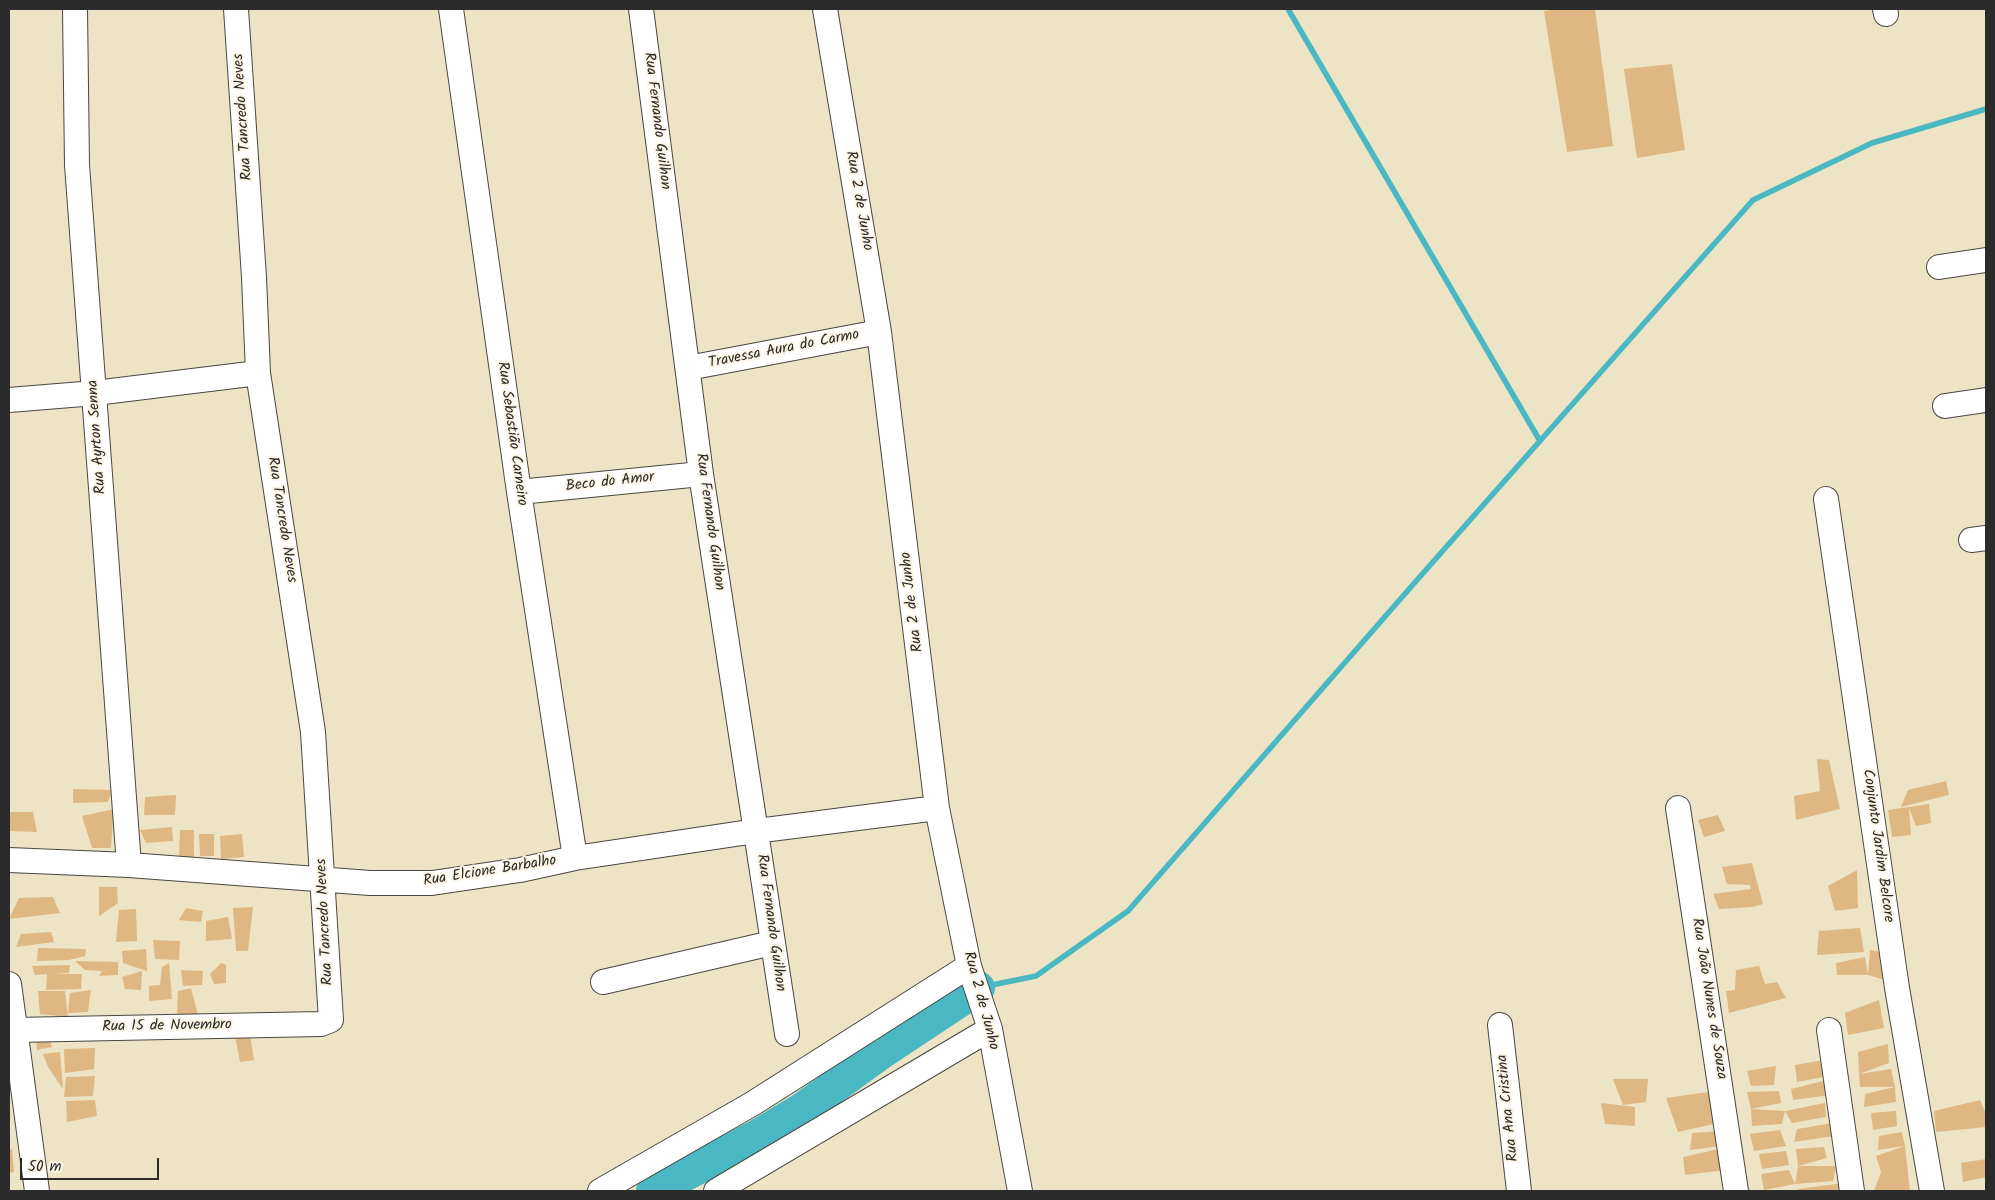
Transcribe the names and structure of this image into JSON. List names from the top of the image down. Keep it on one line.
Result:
{"streets":{"street":["Rua Tancredo Neves","Rua Fernando Guilhon","Rua 2 de Junho","Travessa Aura do Carmo","Rua Sebastião Carneiro","Rua Ayrton Senna","Beco do Amor","Conjunto Jardim Belcore","Rua Elcione Barbalho","Rua João Nunes de Souza","Rua 15 de Novembro","Rua Ana Cristina"]},"crossings":[["Rua Tancredo Neves","Rua Elcione Barbalho"],["Rua Tancredo Neves","Rua 15 de Novembro"],["Rua Fernando Guilhon","Travessa Aura do Carmo"],["Rua Fernando Guilhon","Beco do Amor"],["Rua Fernando Guilhon","Rua Elcione Barbalho"],["Rua 2 de Junho","Travessa Aura do Carmo"],["Rua 2 de Junho","Rua Elcione Barbalho"],["Rua Sebastião Carneiro","Beco do Amor"],["Rua Sebastião Carneiro","Rua Elcione Barbalho"],["Rua Ayrton Senna","Rua Elcione Barbalho"]],"scale_bar":"50 m"}
